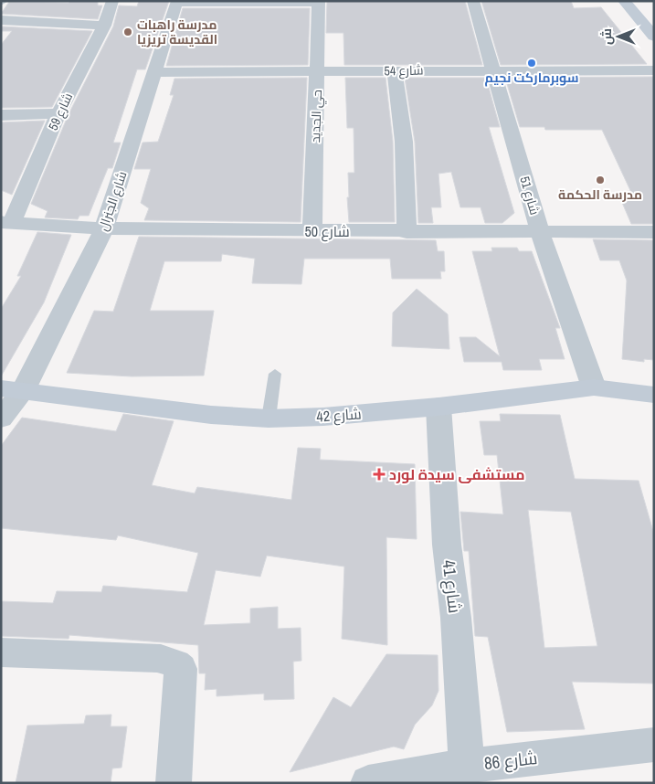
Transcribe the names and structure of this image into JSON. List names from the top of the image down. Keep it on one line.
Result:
{"streets":{"street":["شارع 54","شارع 59","حي الجديد","شارع 51","شارع الجنرال","شارع 50","شارع 42","شارع 41","شارع 86"]},"crossings":[["شارع 54","حي الجديد"],["شارع 54","شارع 51"],["شارع 54","شارع الجنرال"],["شارع 59","شارع 50"],["حي الجديد","شارع 50"],["شارع 51","شارع 50"],["شارع 51","شارع 42"],["شارع الجنرال","شارع 50"],["شارع الجنرال","شارع 42"],["شارع 42","شارع 41"],["شارع 41","شارع 86"]],"places":{"other":["مدرسة راهبات القديسة تريزيا","سوبرماركت نجيم","مدرسة الحكمة"],"health":["مستشفى سيدة لورد"]},"north":"left"}
